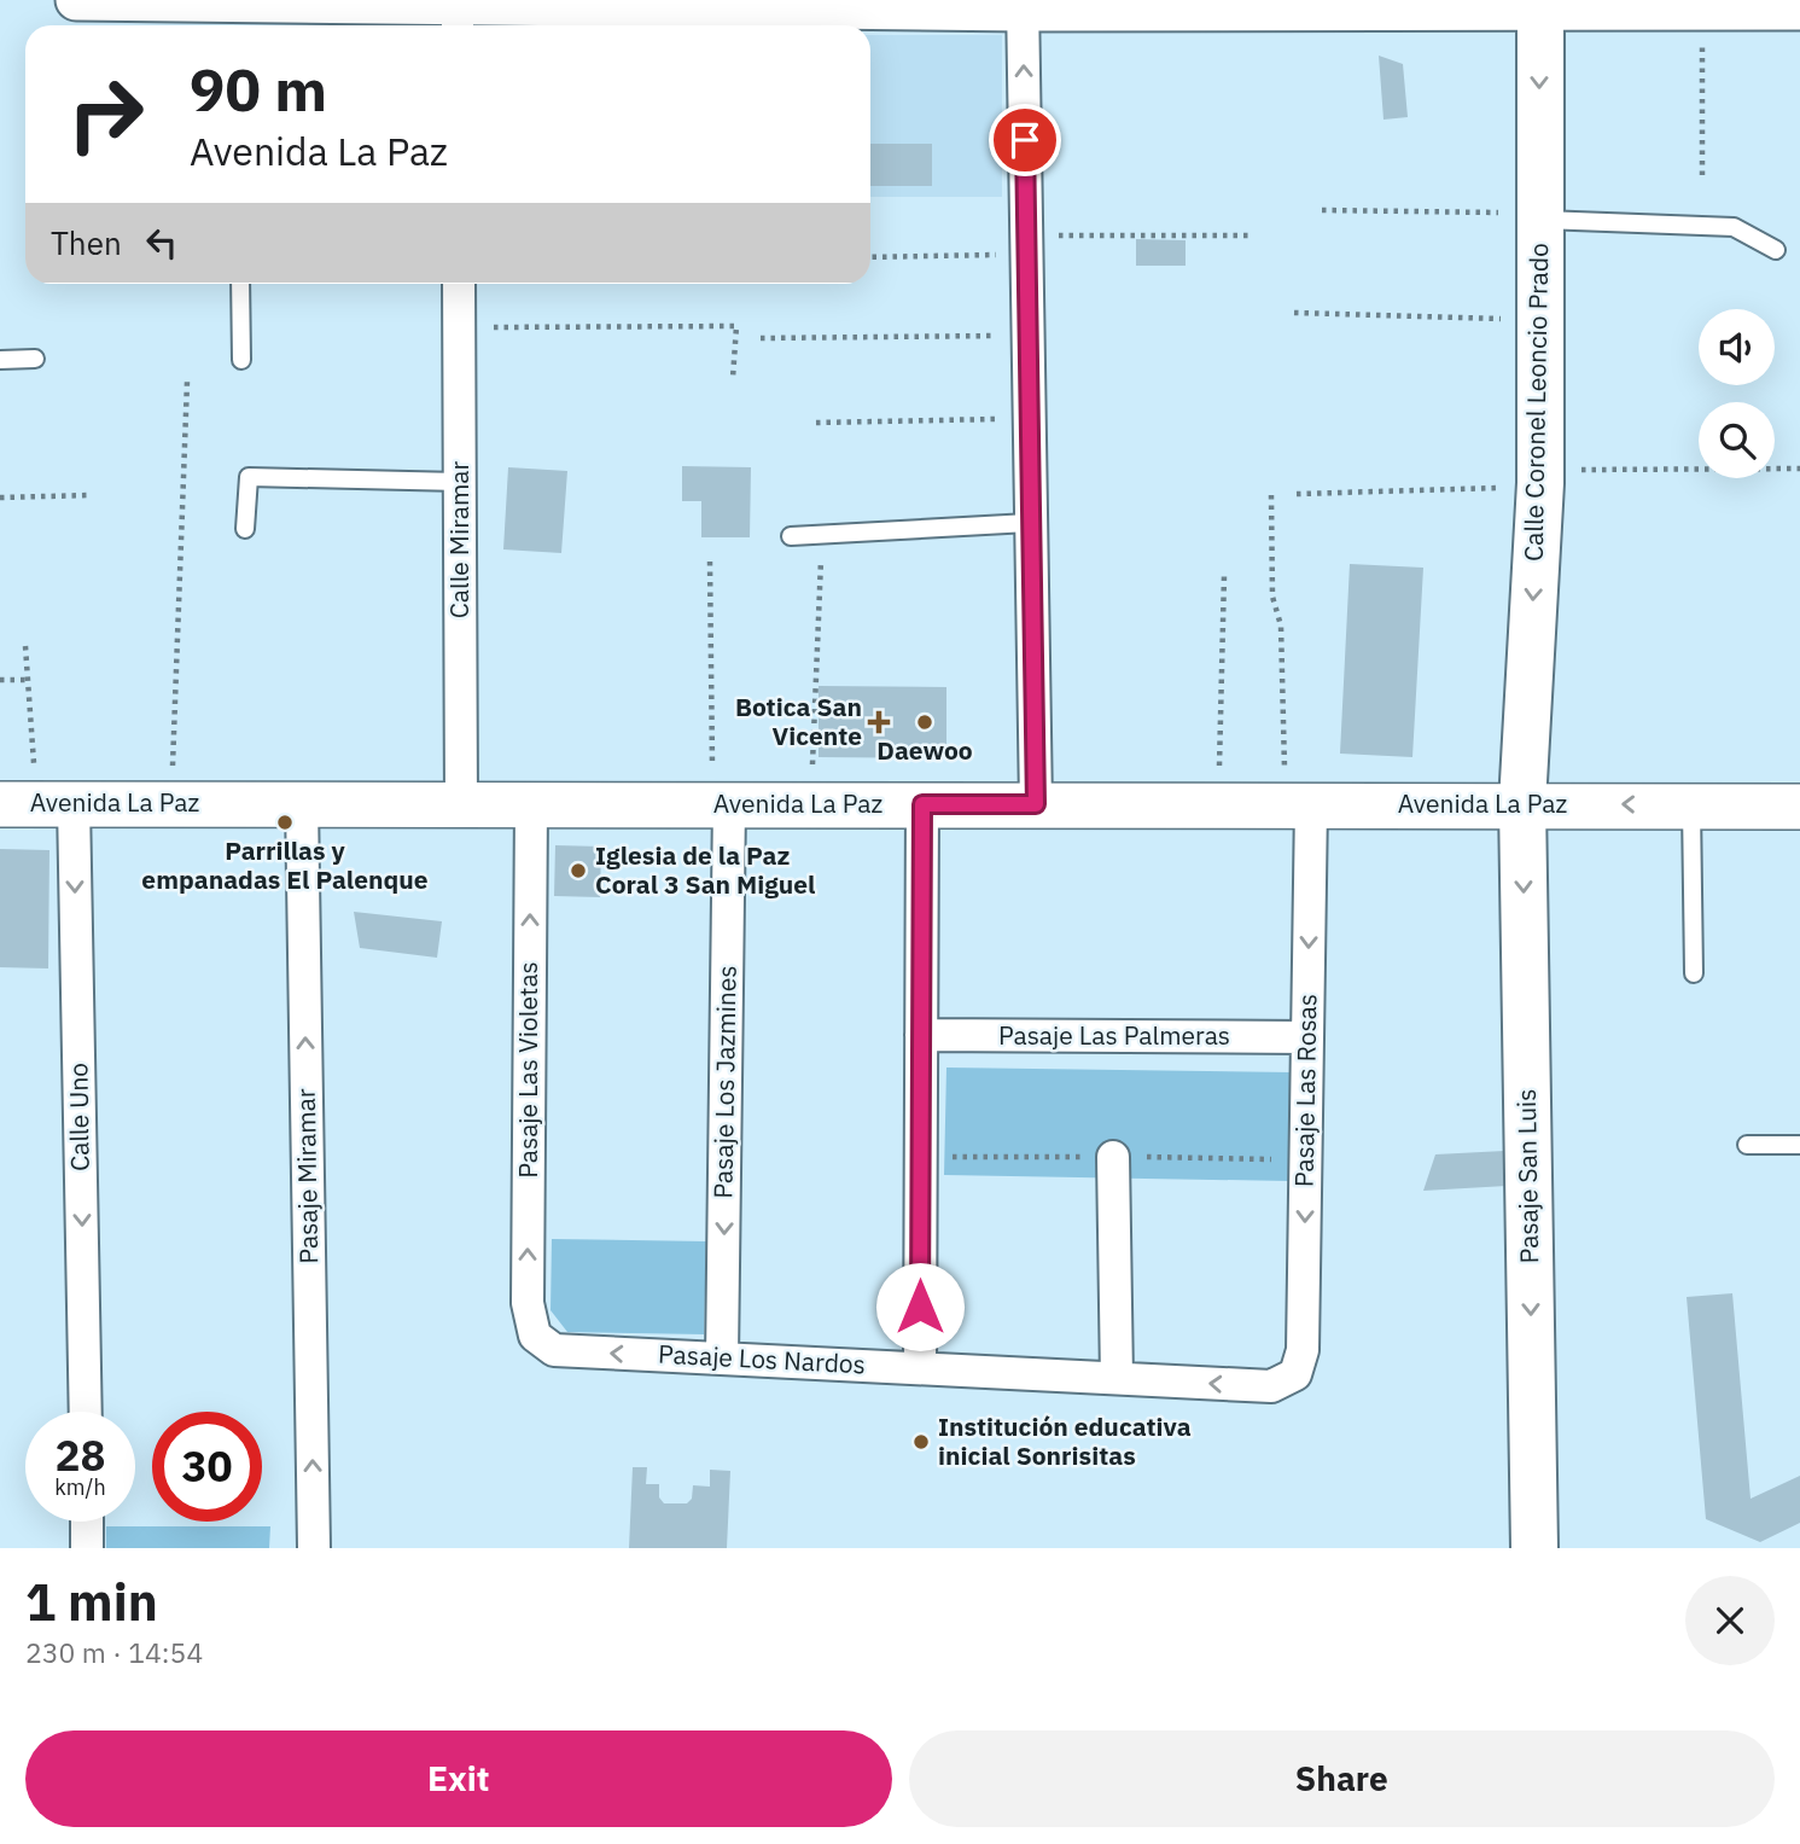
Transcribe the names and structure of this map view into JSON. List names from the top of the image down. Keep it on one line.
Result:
{"streets":{"main road":["Calle Coronel Leoncio Prado","Avenida La Paz","Pasaje San Luis"],"street":["Calle Miramar","Pasaje Las Palmeras","Pasaje Las Violetas","Pasaje Los Jazmines","Pasaje Las Rosas","Calle Uno","Pasaje Miramar","Pasaje Los Nardos"]},"crossings":[["Calle Coronel Leoncio Prado","Avenida La Paz"],["Calle Coronel Leoncio Prado","Pasaje San Luis"],["Calle Miramar","Avenida La Paz"],["Avenida La Paz","Pasaje Las Violetas"],["Avenida La Paz","Pasaje Los Jazmines"],["Avenida La Paz","Pasaje Las Rosas"],["Avenida La Paz","Calle Uno"],["Avenida La Paz","Pasaje Miramar"],["Avenida La Paz","Pasaje San Luis"],["Pasaje Las Palmeras","Pasaje Las Rosas"],["Pasaje Las Violetas","Pasaje Los Nardos"],["Pasaje Los Jazmines","Pasaje Los Nardos"],["Pasaje Las Rosas","Pasaje Los Nardos"]],"one_way":["Calle Coronel Leoncio Prado","Pasaje Las Violetas","Pasaje Las Rosas","Calle Uno","Pasaje Miramar","Pasaje San Luis","Pasaje Los Nardos"],"places":{"health":["Botica San Vicente"],"other":["Daewoo","Parrillas y empanadas El Palenque","Iglesia de la Paz Coral 3 San Miguel","Institución educativa inicial Sonrisitas"]},"page":{"turn":["90 m","Avenida La Paz"],"then":"Then","speed":"28 km/h","limit":"30","heading":["1 min","230 m · 14:54"],"buttons":["Exit","Share"]}}
